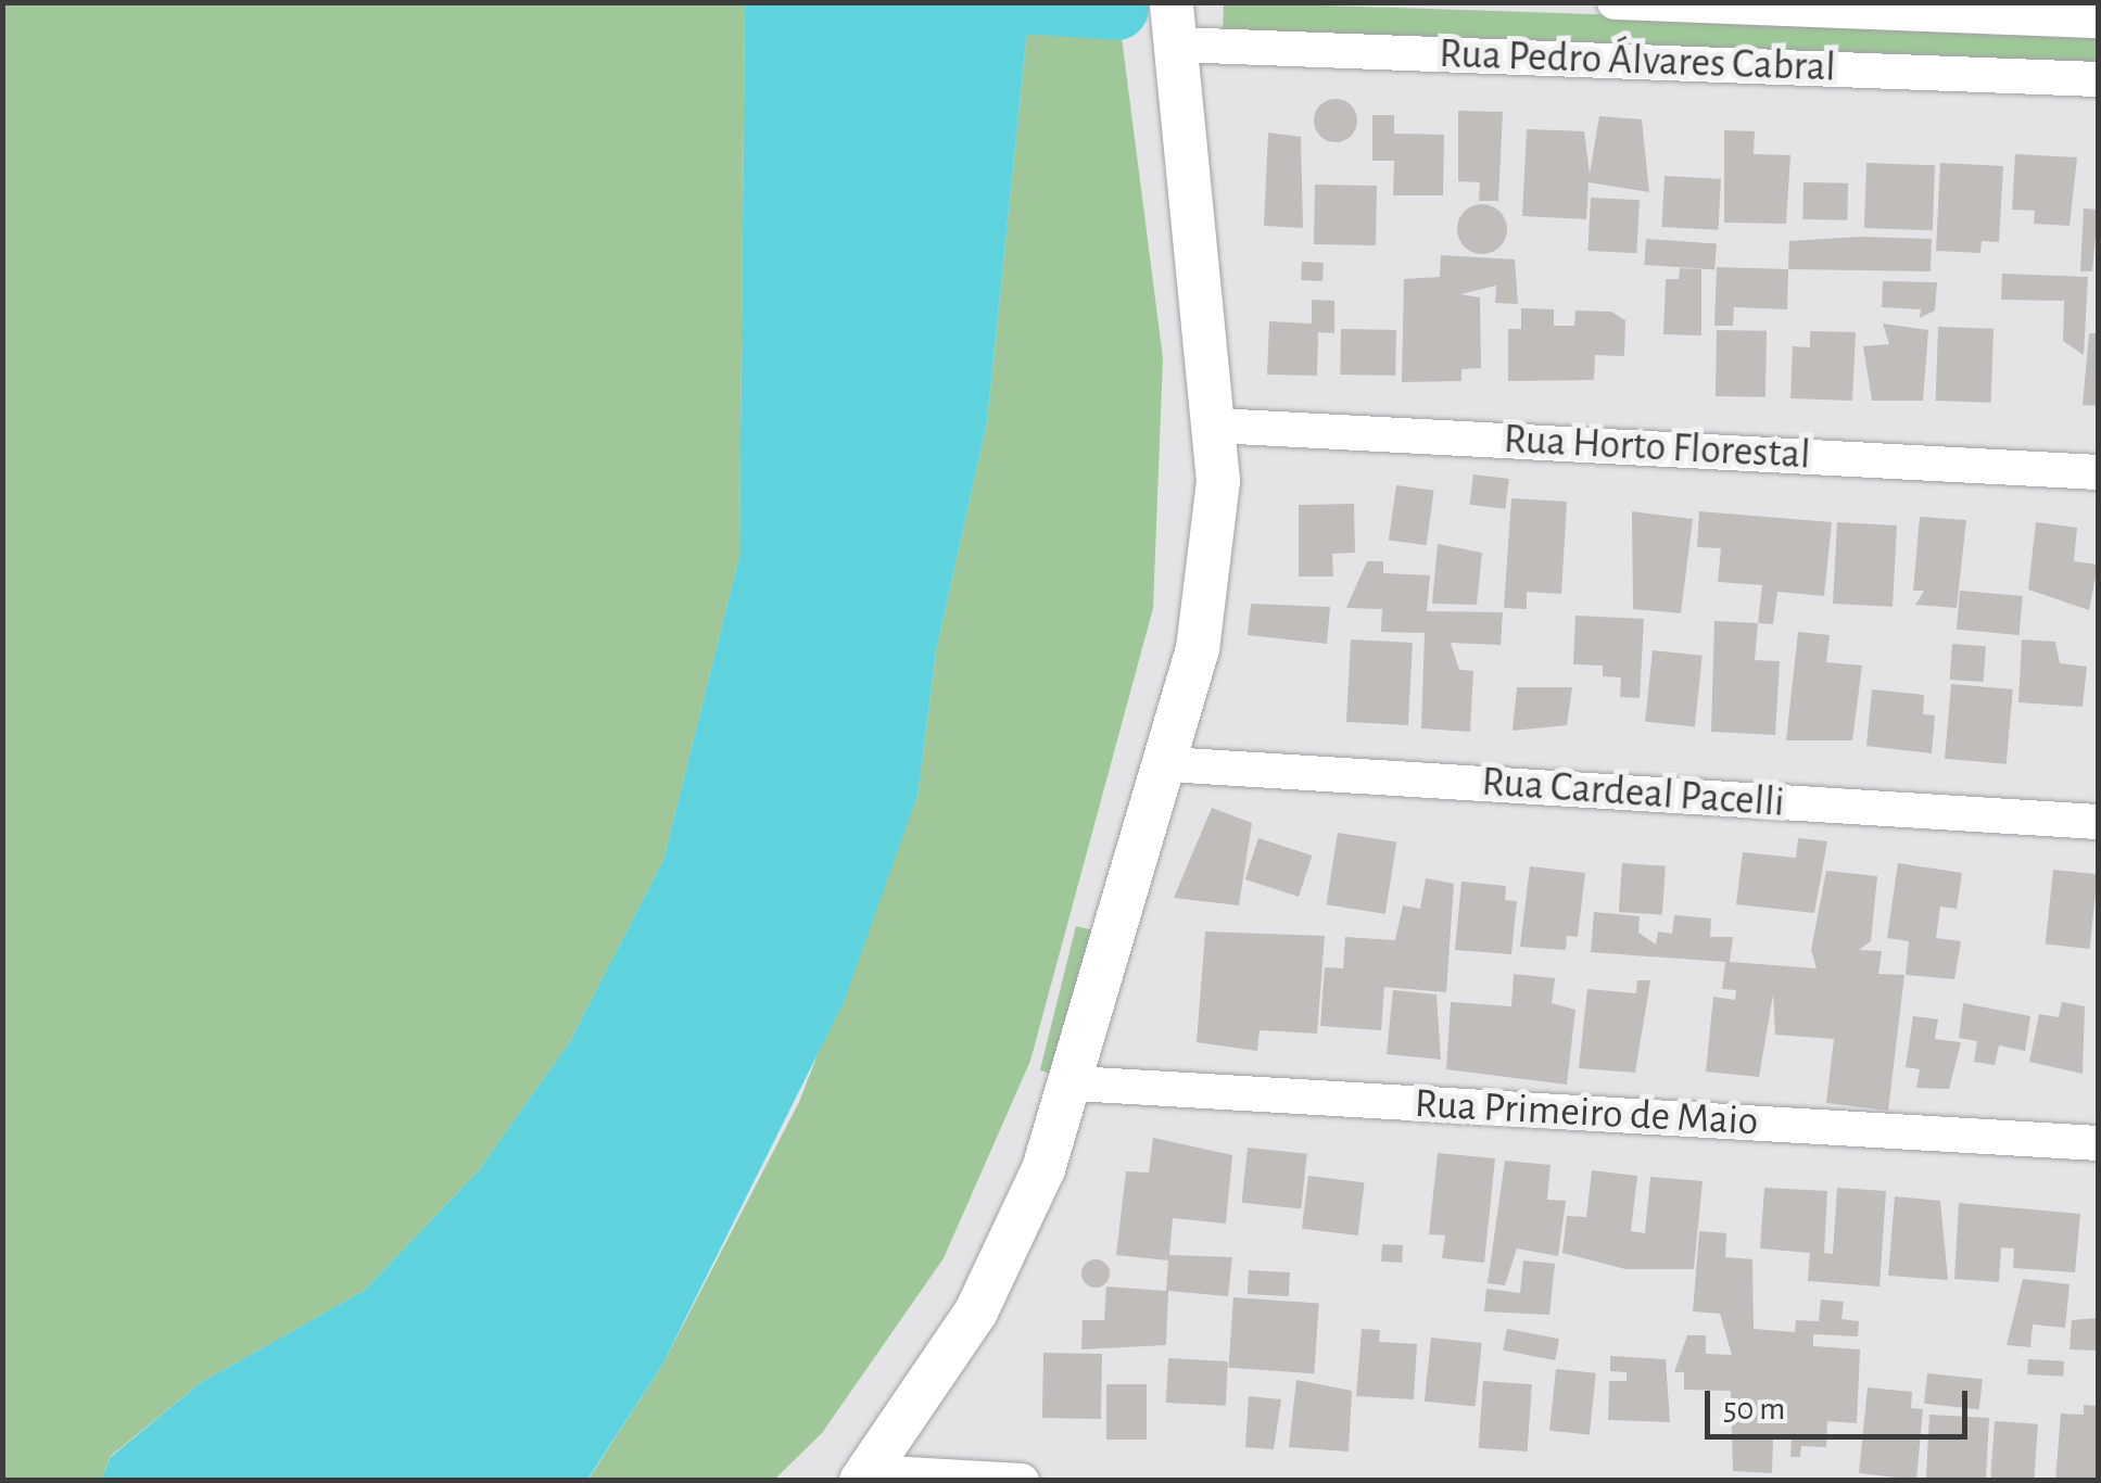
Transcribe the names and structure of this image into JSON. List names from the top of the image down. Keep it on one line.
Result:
{"streets":{"street":["Rua Pedro Álvares Cabral","Rua Horto Florestal","Rua Cardeal Pacelli","Rua Primeiro de Maio"]},"scale_bar":"50 m"}
